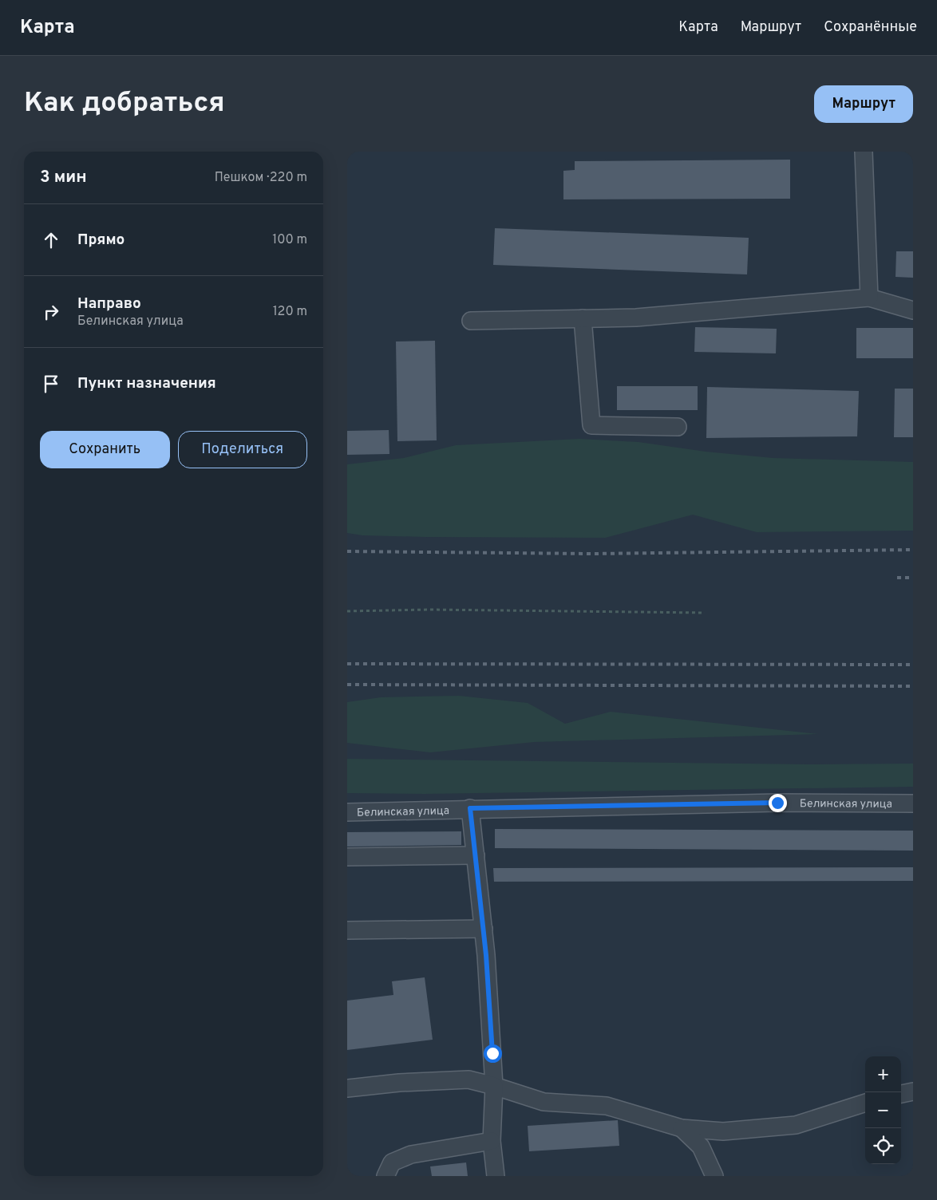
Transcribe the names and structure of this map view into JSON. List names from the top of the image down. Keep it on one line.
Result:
{"streets":{"street":["Белинская улица"]},"page":{"header":"Карта","nav":["Карта","Маршрут","Сохранённые"],"buttons":["Маршрут",["Сохранить","Поделиться"]],"title":"Как добраться","heading":["3 мин","Пешком · 220 m"],"list":[["Прямо","100 m"],["Направо","Белинская улица","120 m"],"Пункт назначения"],"map_buttons":["+","−"]}}
